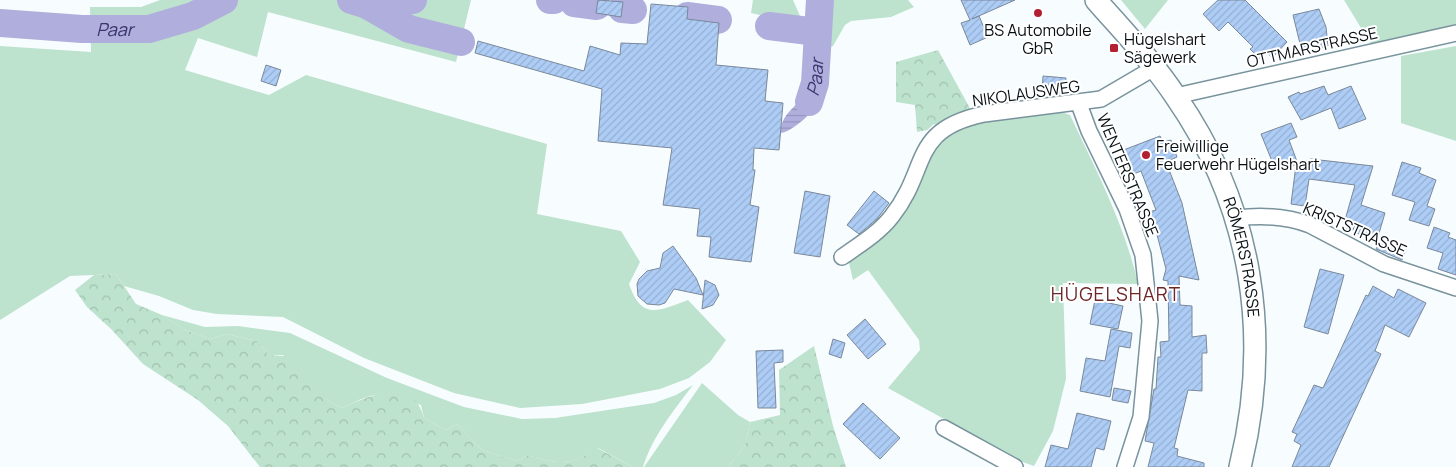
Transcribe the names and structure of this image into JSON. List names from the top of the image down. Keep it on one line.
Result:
{"streets":{"main road":["RÖMERSTRASSE"],"street":["OTTMARSTRASSE","NIKOLAUSWEG","WENTERSTRASSE","KRISTSTRASSE"]},"crossings":[["OTTMARSTRASSE","RÖMERSTRASSE"],["NIKOLAUSWEG","WENTERSTRASSE"],["NIKOLAUSWEG","RÖMERSTRASSE"],["KRISTSTRASSE","RÖMERSTRASSE"]],"districts":["HÜGELSHART"],"water":["Paar"],"places":{"other":["BS Automobile GbR","Freiwillige Feuerwehr Hügelshart"],"transit":["Hügelshart Sägewerk"]}}
